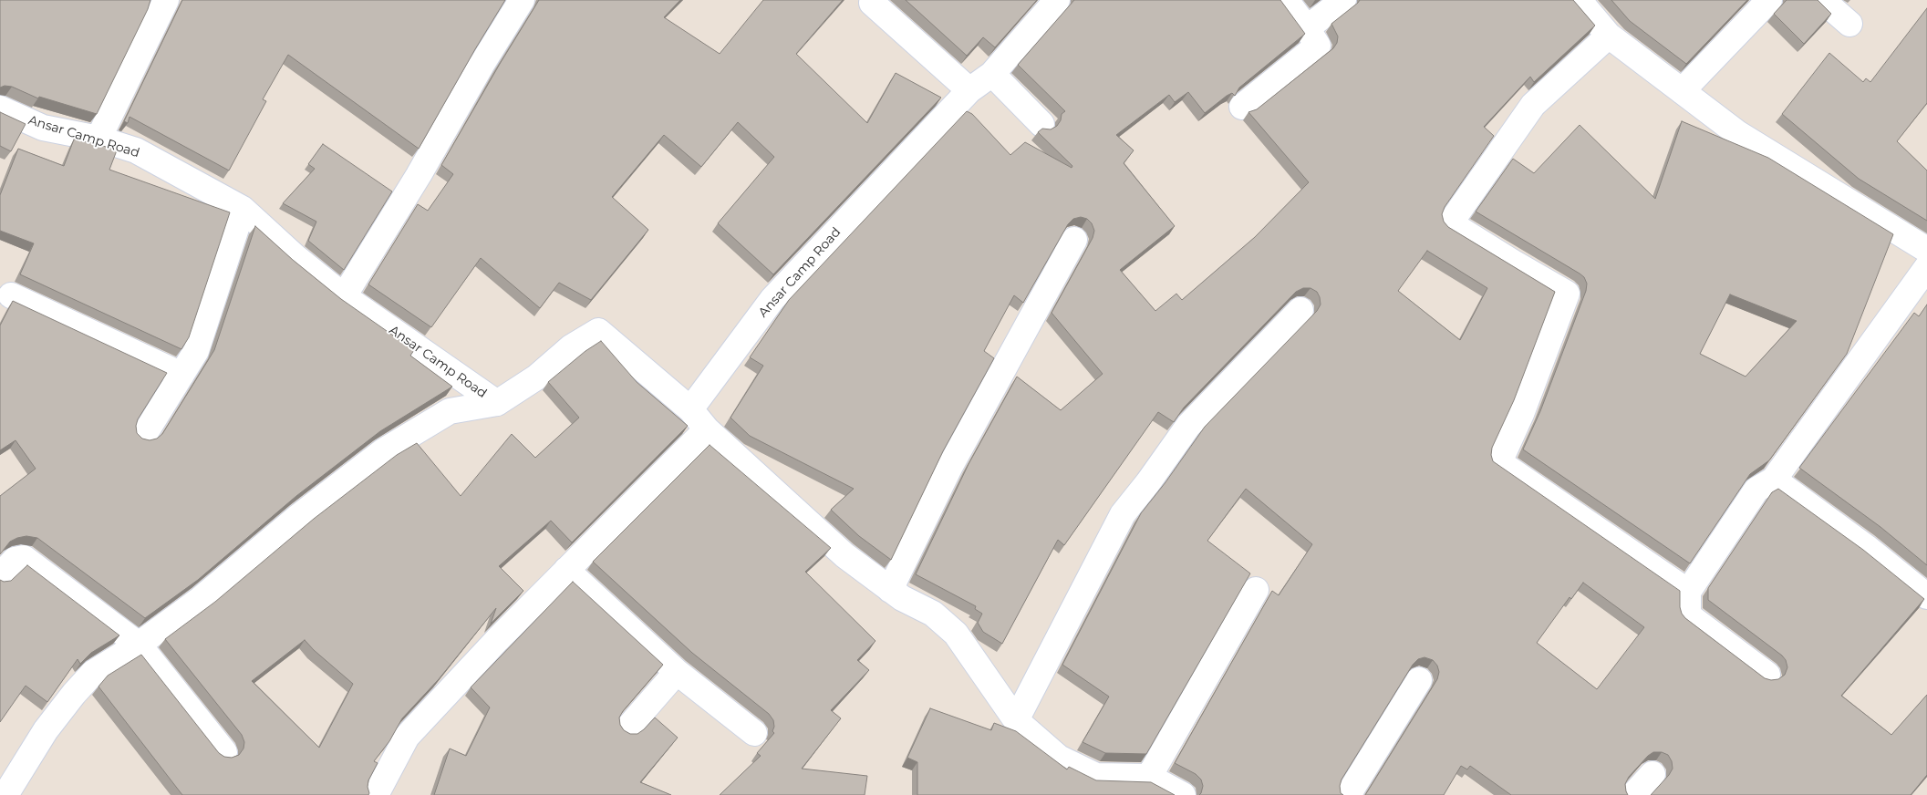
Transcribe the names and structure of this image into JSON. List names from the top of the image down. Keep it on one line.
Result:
{"streets":{"street":["Ansar Camp Road"]}}
